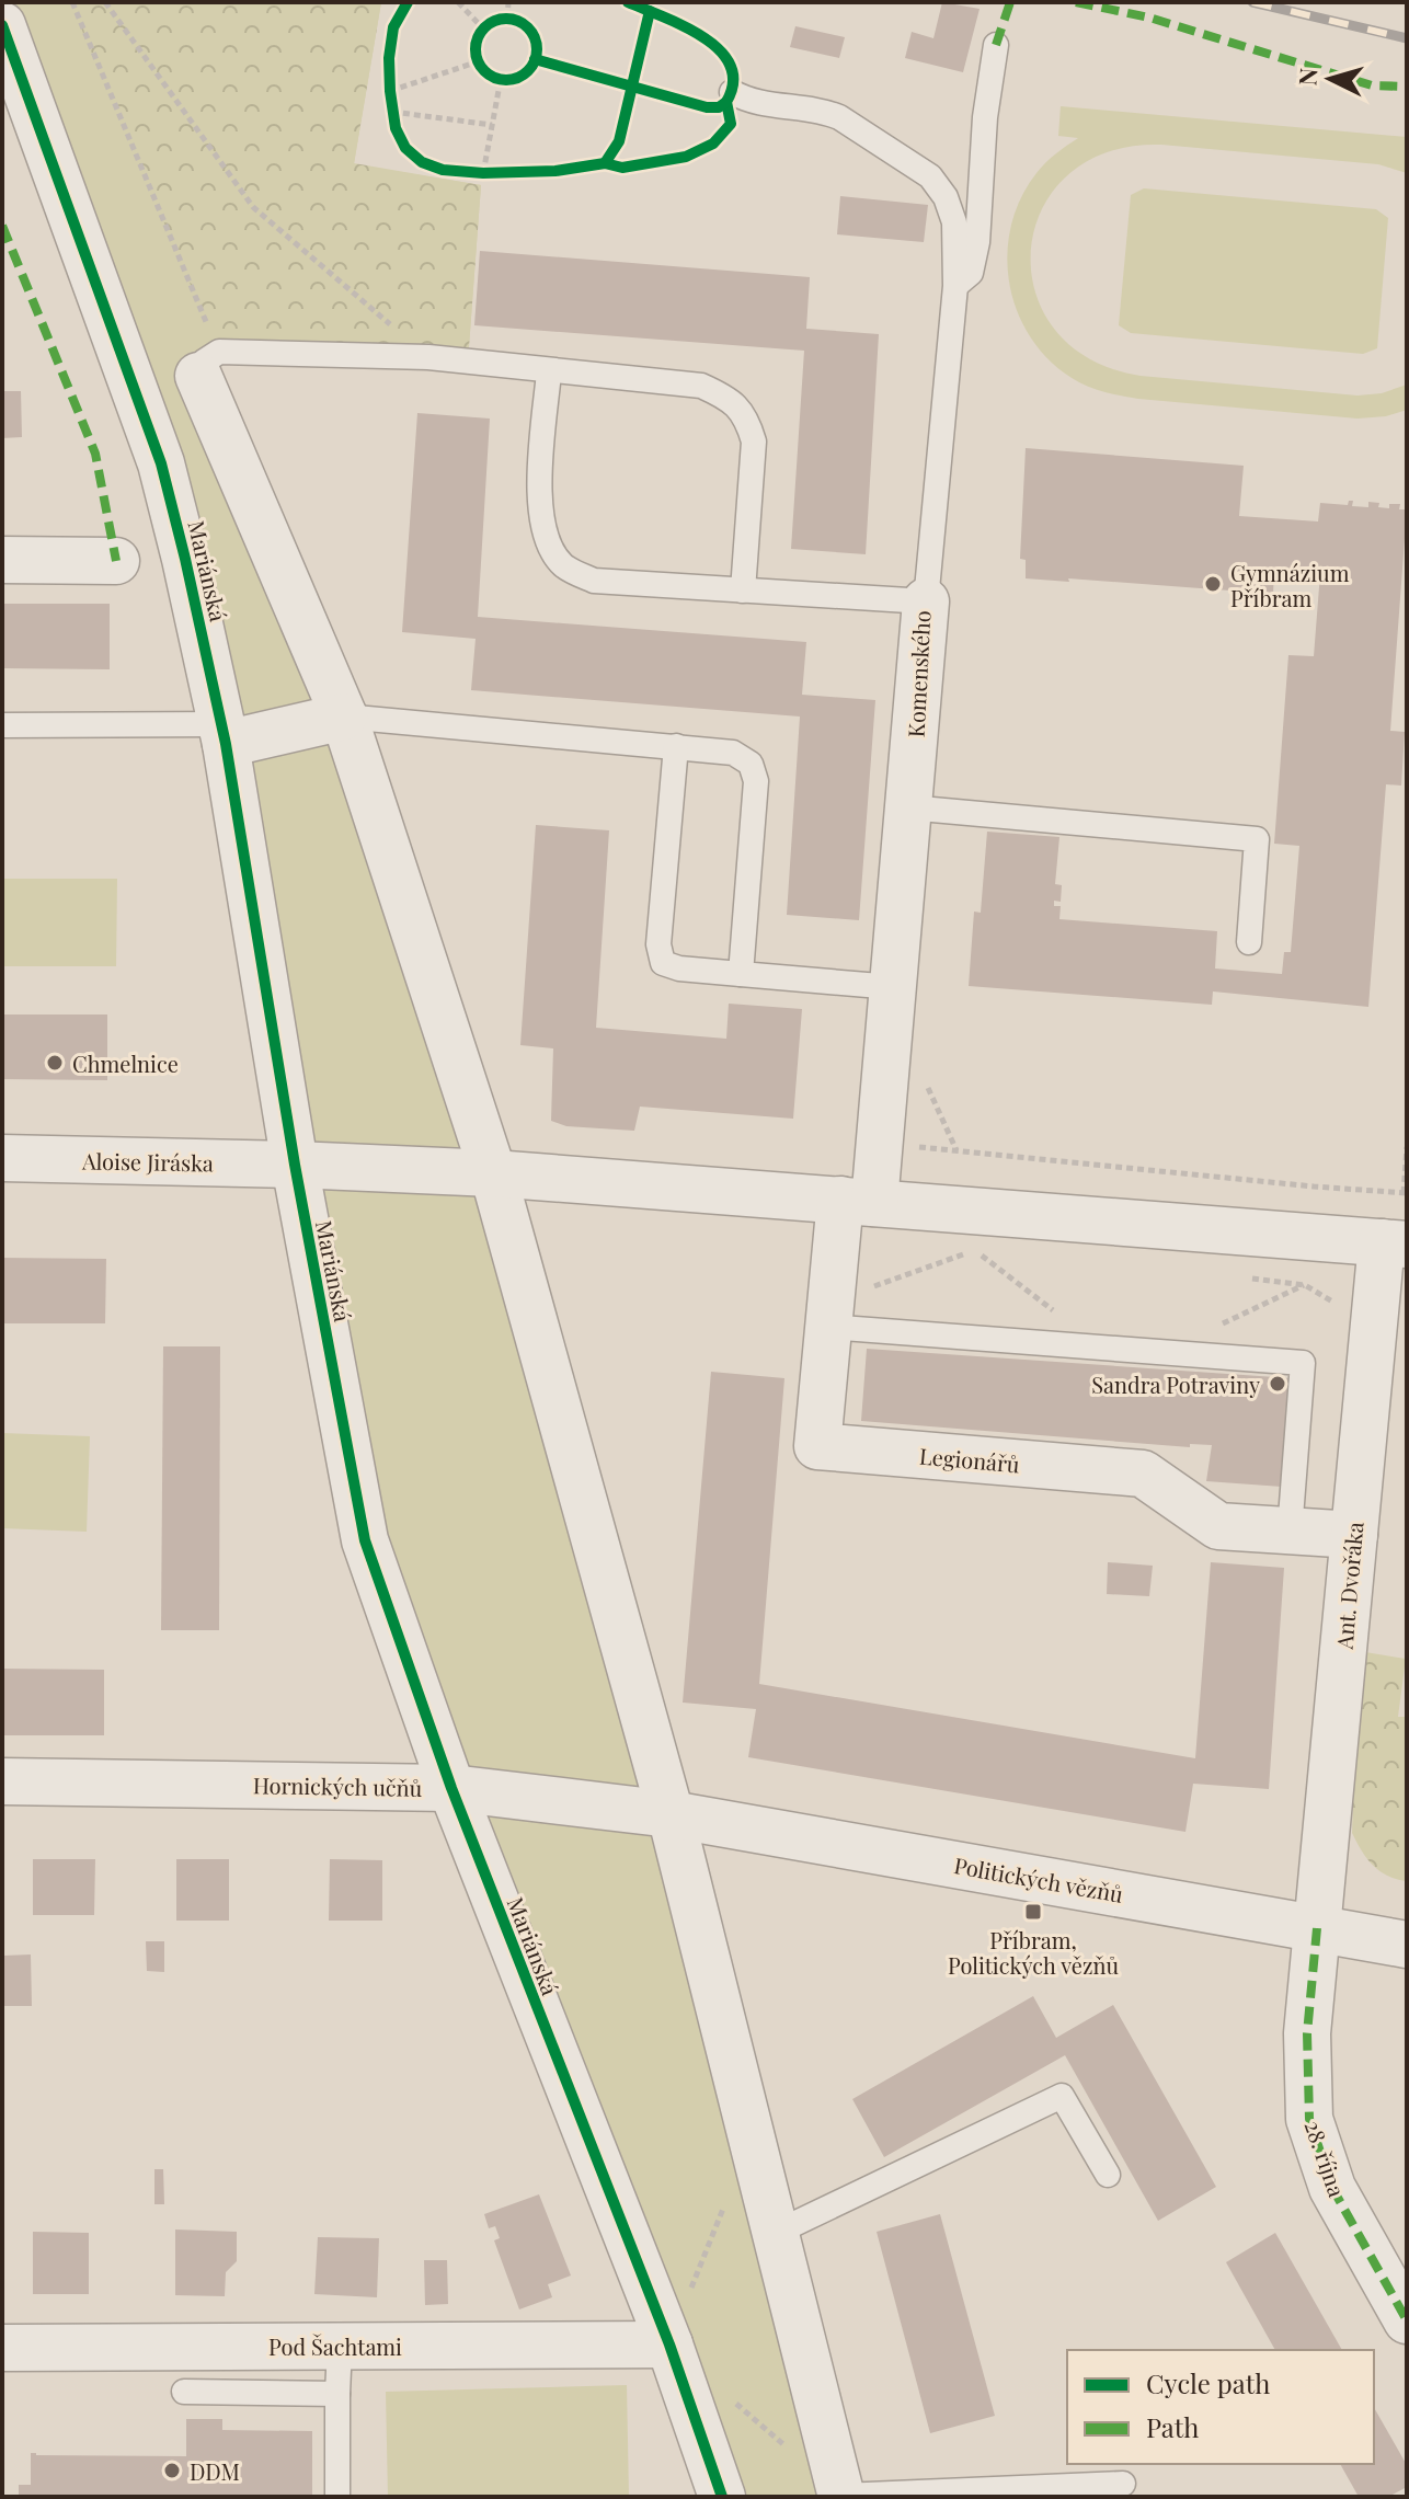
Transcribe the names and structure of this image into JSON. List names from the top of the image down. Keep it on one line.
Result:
{"streets":{"street":["Mariánská","Komenského","Aloise Jiráska","Legionářů","Ant. Dvořáka","Hornických učňů","Politických vězňů","28. října","Pod Šachtami"]},"crossings":[["Mariánská","Aloise Jiráska"],["Mariánská","Hornických učňů"],["Mariánská","Pod Šachtami"],["Komenského","Legionářů"],["Legionářů","Ant. Dvořáka"],["Ant. Dvořáka","Politických vězňů"],["Ant. Dvořáka","28. října"],["Hornických učňů","Politických vězňů"],["Politických vězňů","28. října"]],"places":{"other":["Gymnázium Příbram","Chmelnice","Sandra Potraviny","DDM"],"transit":["Příbram, Politických vězňů"]},"legend":["Cycle path","Path"],"north":"left"}
